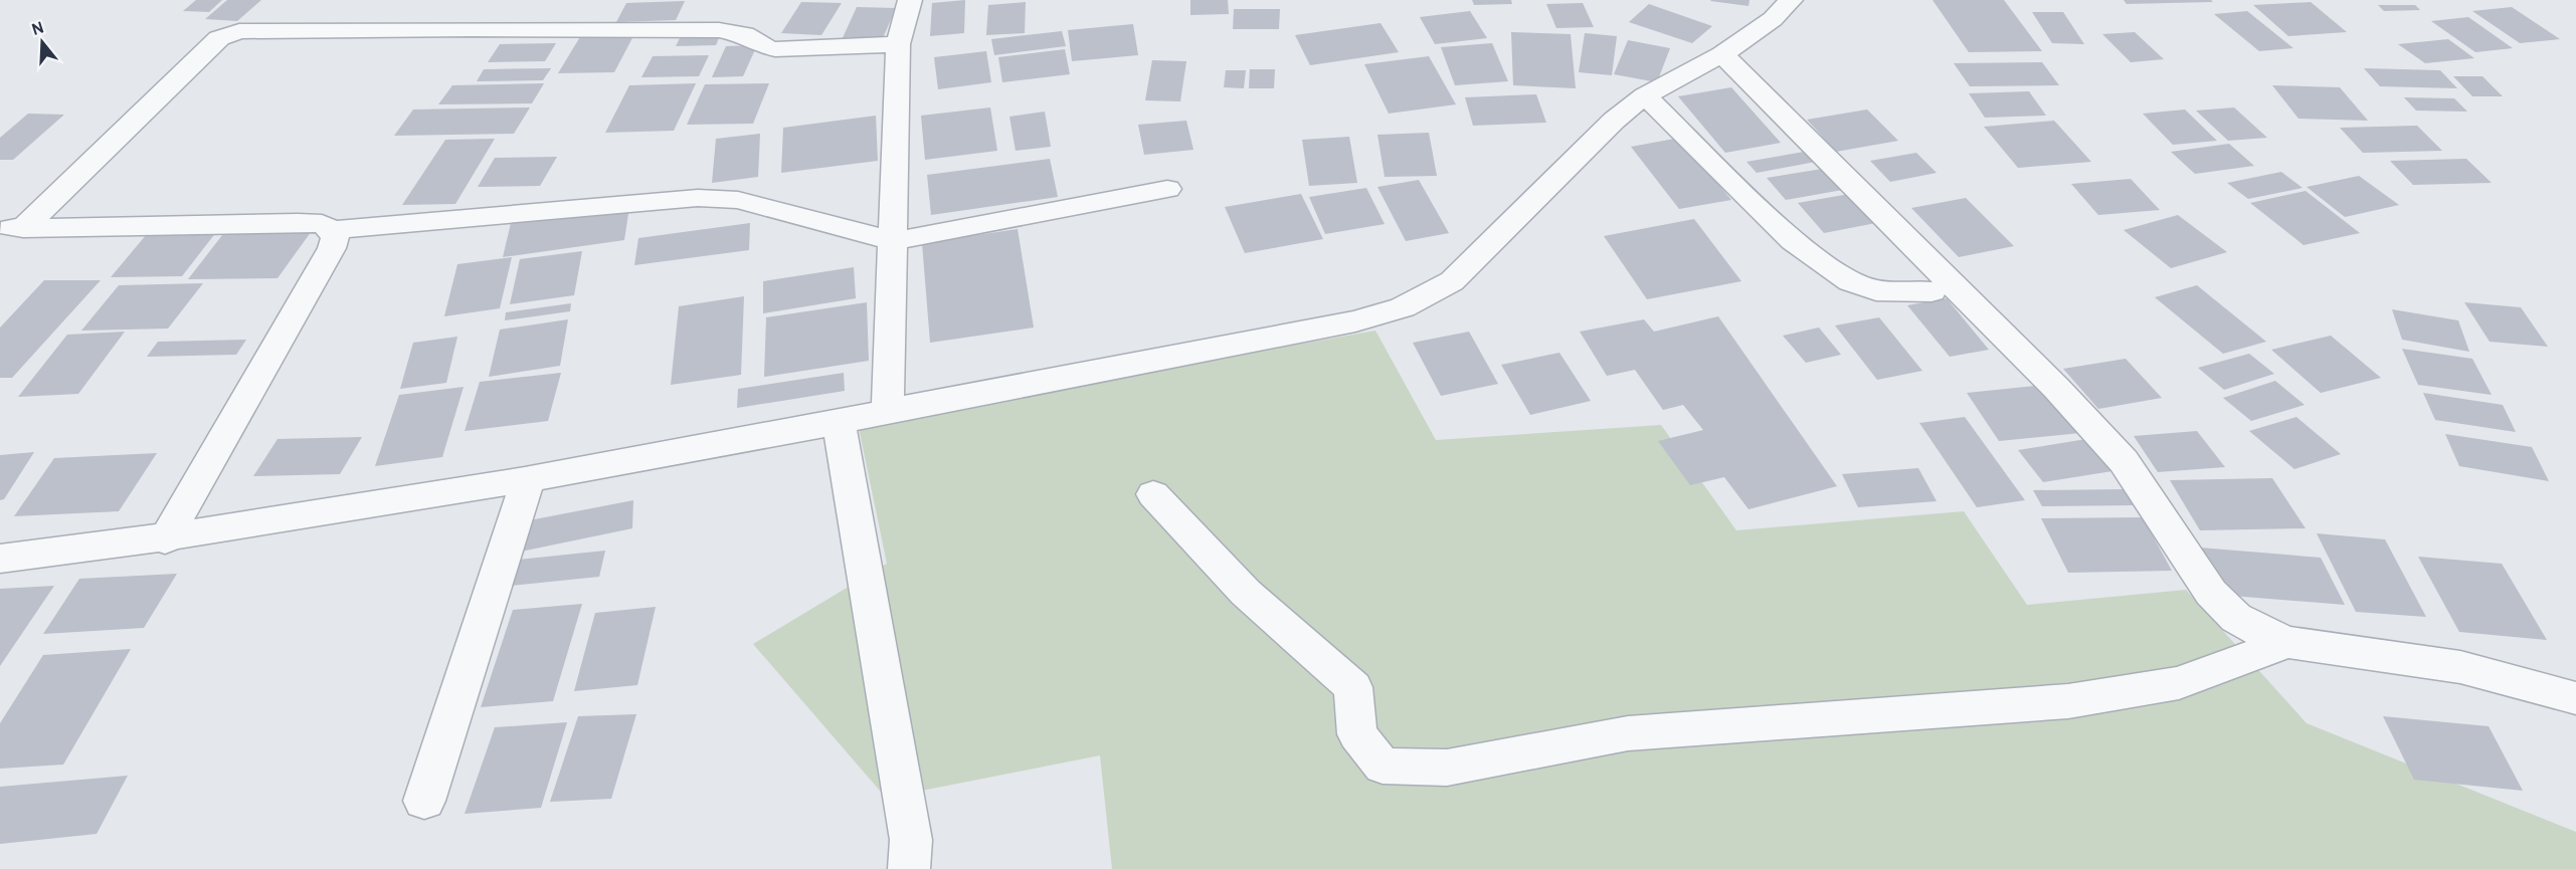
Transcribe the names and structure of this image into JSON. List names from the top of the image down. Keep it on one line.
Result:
{"north":"top"}
